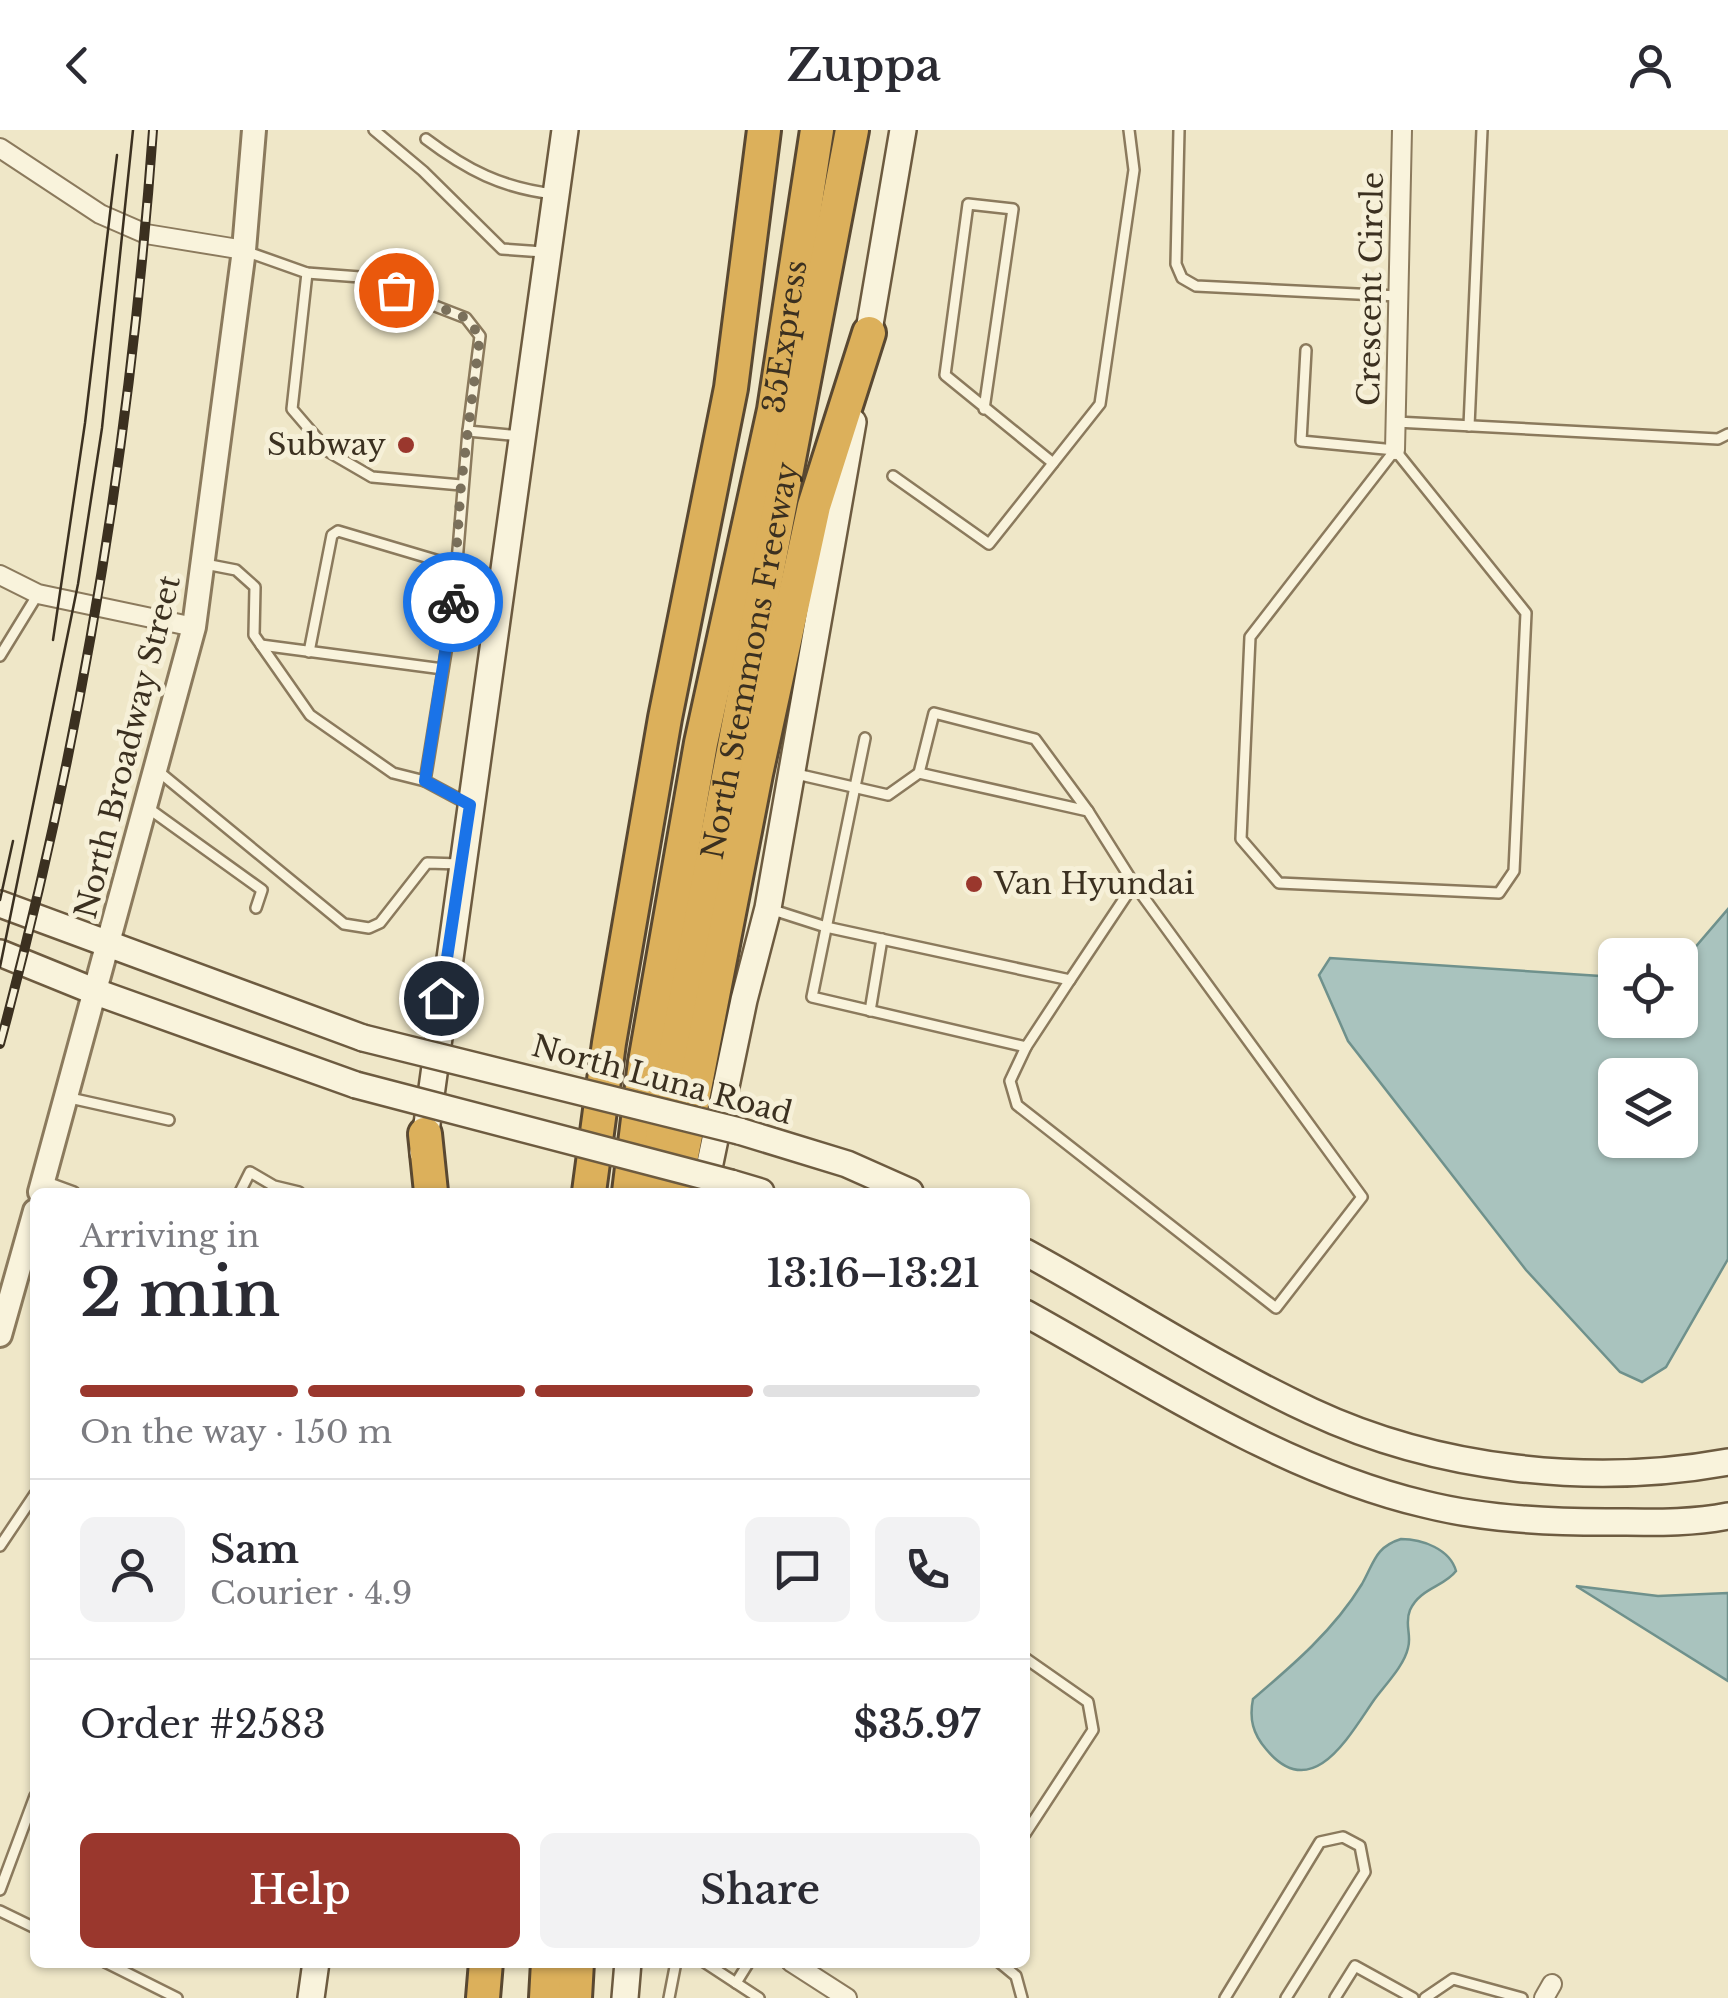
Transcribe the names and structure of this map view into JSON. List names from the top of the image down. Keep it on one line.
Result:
{"streets":{"highway":["35Express","North Stemmons Freeway"],"main road":["North Luna Road"],"street":["Crescent Circle","North Broadway Street"]},"crossings":[["North Broadway Street","North Luna Road"]],"places":["Subway","Van Hyundai"],"page":{"header":"Zuppa","heading":["2 min","Arriving in","13:16–13:21"],"panel":["Sam","Courier · 4.9","Order #2583","$35.97"],"bar":"On the way · 150 m","buttons":["Help","Share"]}}
